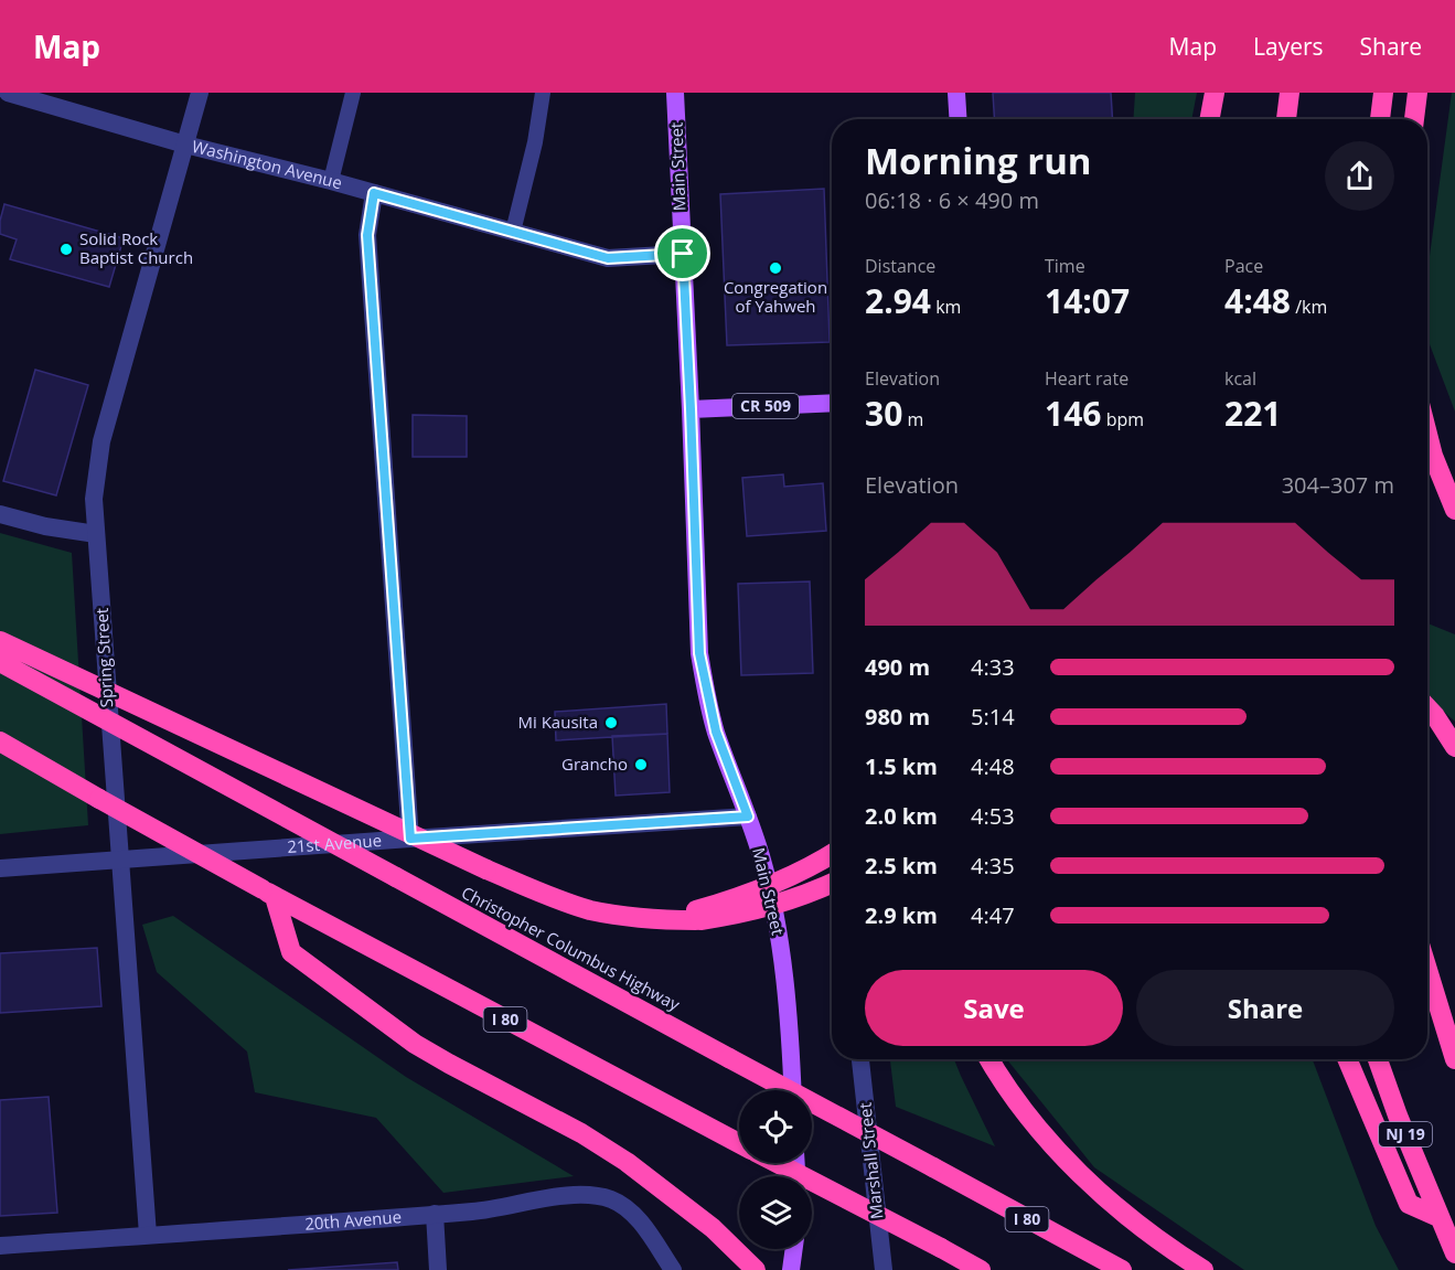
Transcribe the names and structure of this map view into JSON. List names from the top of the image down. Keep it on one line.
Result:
{"streets":{"highway":["Christopher Columbus Highway","I 80","NJ 19"],"main road":["Main Street","CR 509"],"street":["Washington Avenue","Spring Street","21st Avenue","Marshall Street","20th Avenue"]},"crossings":[["Washington Avenue","Main Street"],["Washington Avenue","Spring Street"],["Main Street","CR 509"],["Main Street","21st Avenue"],["Spring Street","21st Avenue"],["Spring Street","20th Avenue"]],"places":["Solid Rock Baptist Church","Congregation of Yahweh","Mi Kausita","Grancho"],"page":{"header":"Map","nav":["Map","Layers","Share"],"heading":["Morning run","06:18 · 6 × 490 m"],"stats":[["Distance","2.94 km"],["Time","14:07"],["Pace","4:48 /km"],["Elevation","30 m"],["Heart rate","146 bpm"],["kcal","221"]],"chart":["Elevation","304–307 m"],"list":[{"name":"490 m","note":"4:33"},{"name":"980 m","note":"5:14"},{"name":"1.5 km","note":"4:48"},{"name":"2.0 km","note":"4:53"},{"name":"2.5 km","note":"4:35"},{"name":"2.9 km","note":"4:47"}],"buttons":["Save","Share"]}}
